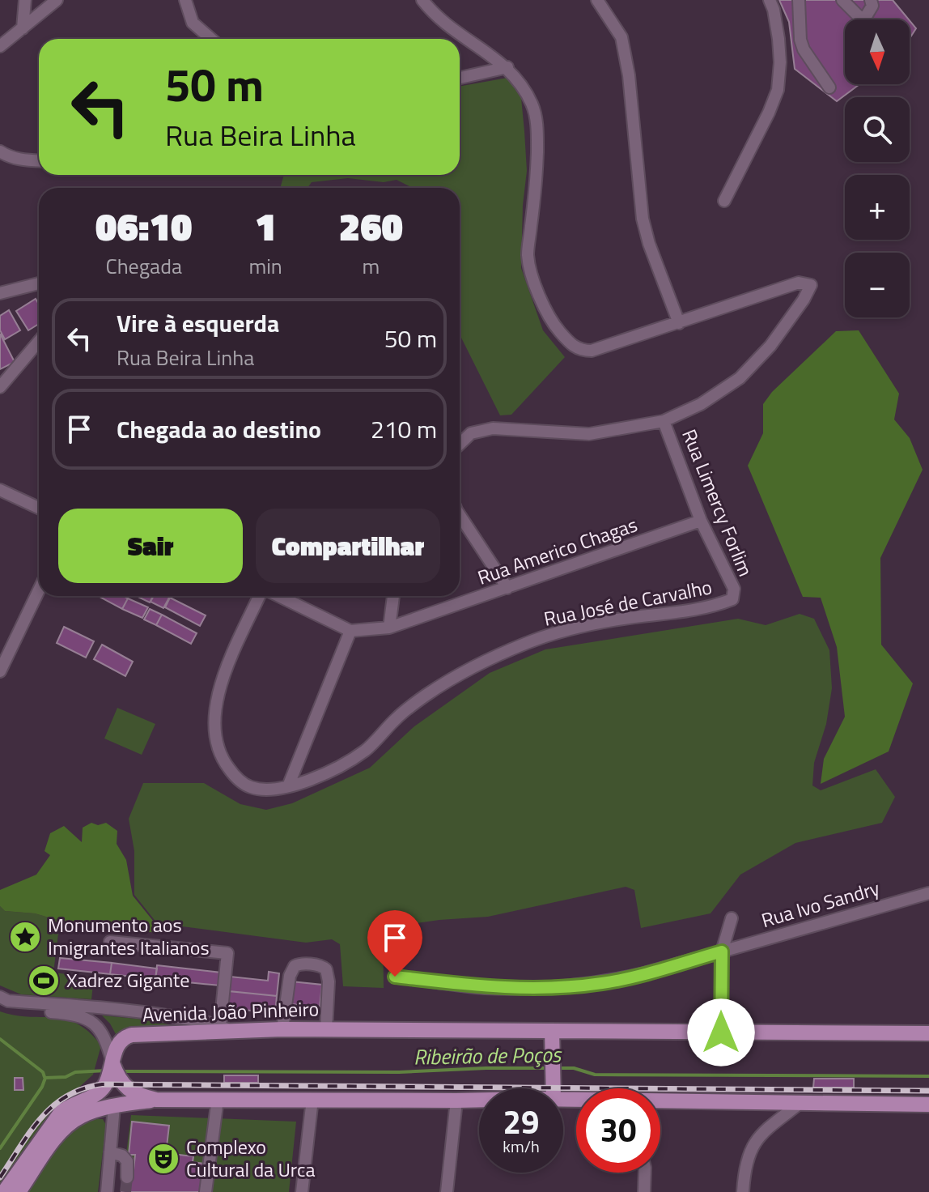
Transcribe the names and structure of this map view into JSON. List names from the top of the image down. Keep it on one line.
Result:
{"streets":{"main road":["Avenida João Pinheiro"],"street":["Rua Limercy Forlim","Rua Americo Chagas","Rua José de Carvalho","Rua Ivo Sandry"]},"crossings":[["Rua Limercy Forlim","Rua Americo Chagas"],["Rua Limercy Forlim","Rua José de Carvalho"]],"water":["Ribeirão de Poços"],"places":{"place":["Monumento aos Imigrantes Italianos"],"sports":["Xadrez Gigante"],"theatre":["Complexo Cultural da Urca"]},"north":"bottom","page":{"map_buttons":["+","−"],"turn":["50 m","Rua Beira Linha"],"eta":["06:10","Chegada","1","min","260","m"],"list":[{"name":"Vire à esquerda","note":"Rua Beira Linha","value":"50 m"},{"name":"Chegada ao destino","value":"210 m"}],"buttons":["Sair","Compartilhar"],"speed":"29 km/h","limit":"30"}}
